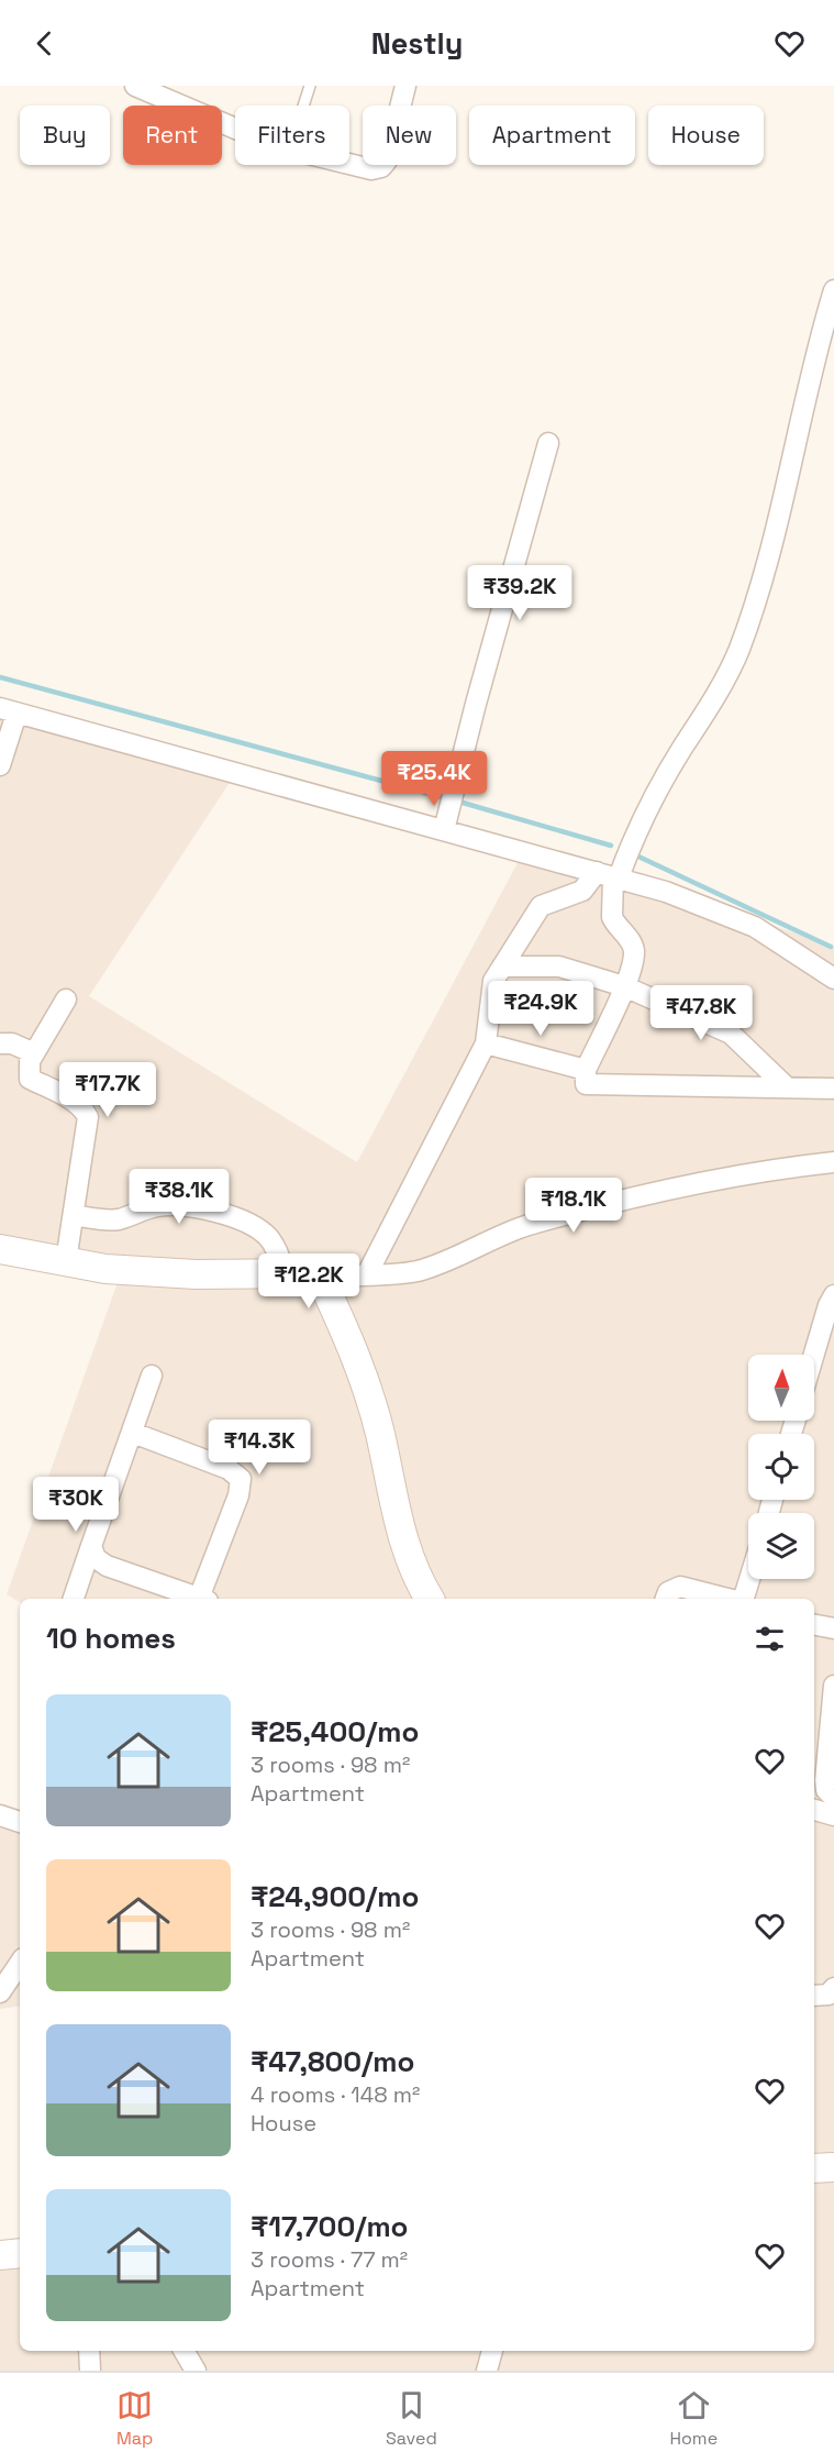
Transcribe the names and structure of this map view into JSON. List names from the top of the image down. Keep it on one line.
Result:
{"north":"top","page":{"header":"Nestly","chip":["Buy","Rent","Filters","New","Apartment","House"],"price":["₹39.2K","₹25.4K","₹24.9K","₹47.8K","₹17.7K","₹38.1K","₹18.1K","₹12.2K","₹14.3K","₹30K"],"heading":"10 homes","list":[{"name":"₹25,400/mo","note":"3 rooms · 98 m² · Apartment"},{"name":"₹24,900/mo","note":"3 rooms · 98 m² · Apartment"},{"name":"₹47,800/mo","note":"4 rooms · 148 m² · House"},{"name":"₹17,700/mo","note":"3 rooms · 77 m² · Apartment"}],"tabs":["Map","Saved","Home"]}}
